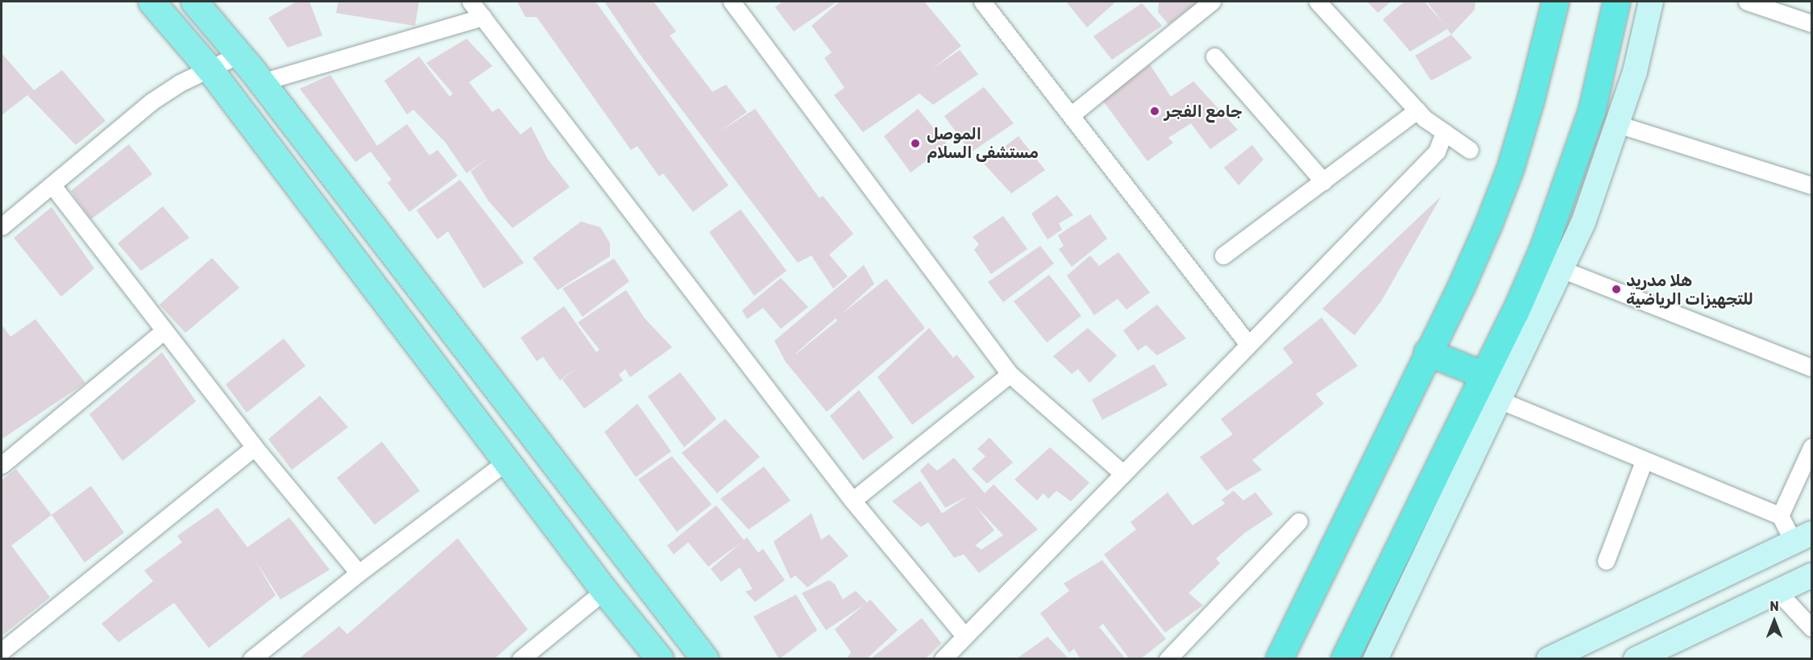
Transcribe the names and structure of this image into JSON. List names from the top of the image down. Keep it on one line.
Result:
{"places":["جامع الفجر","الموصل مستشفى السلام","هلا مدريد للتجهيزات الرياضية"],"north":"top"}
